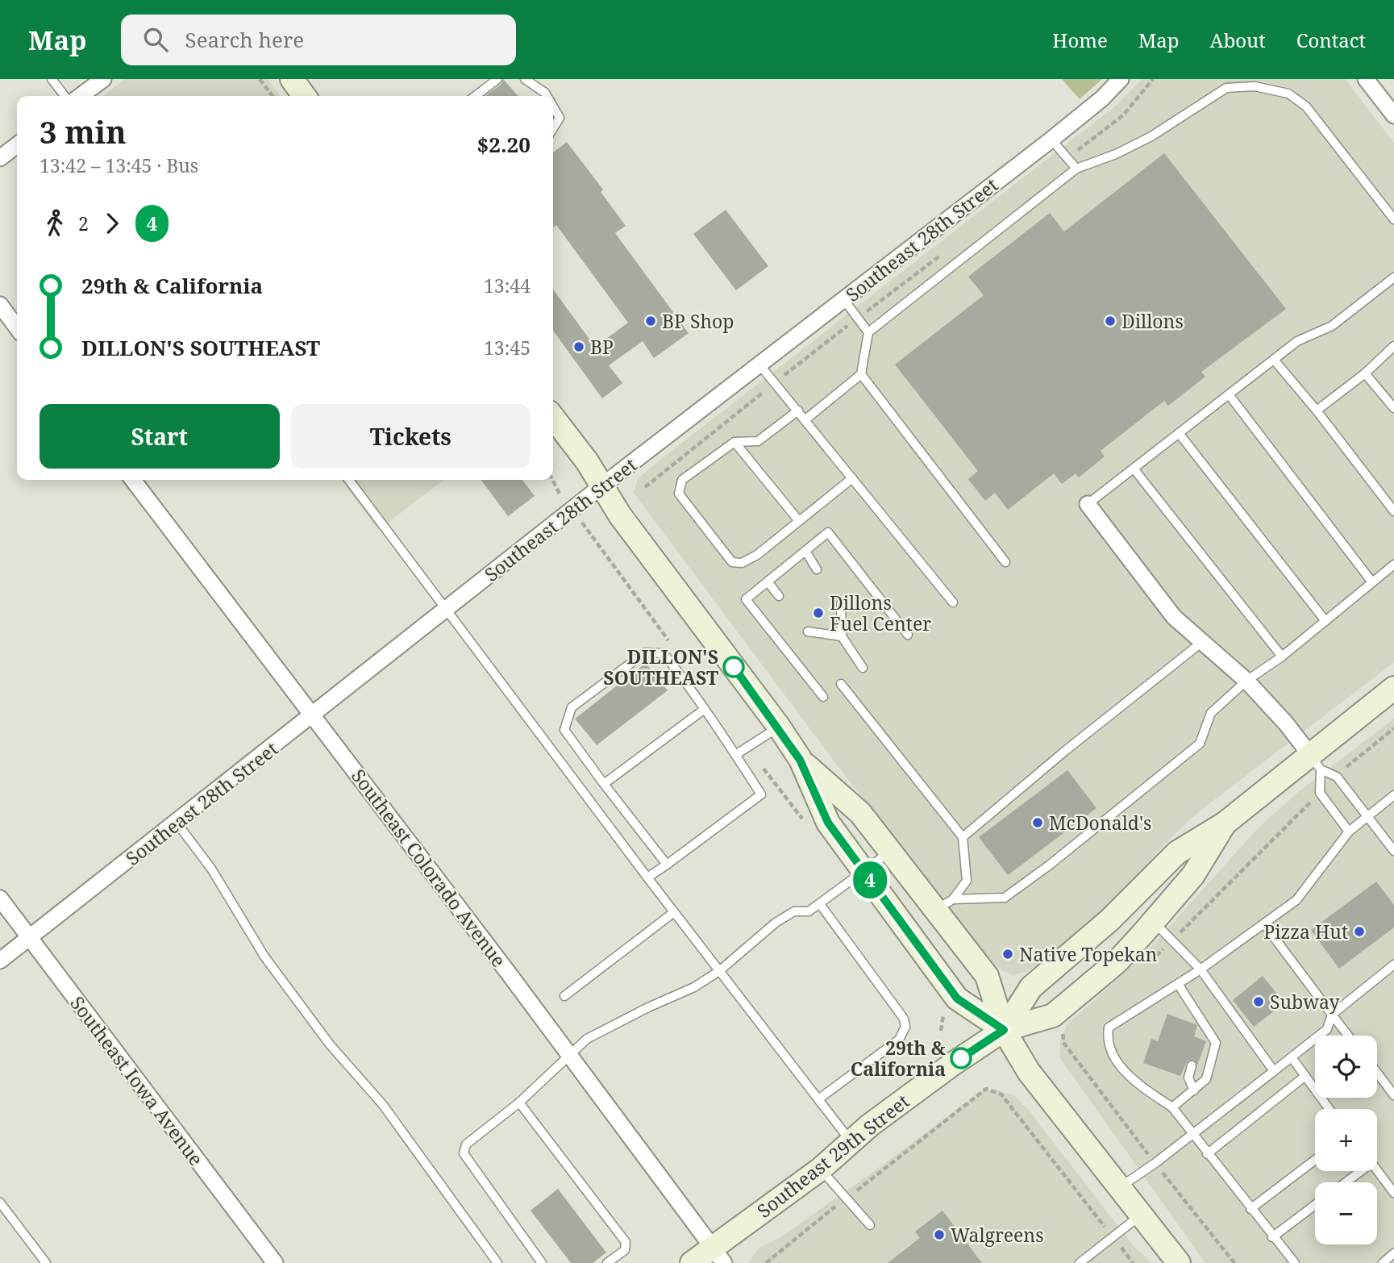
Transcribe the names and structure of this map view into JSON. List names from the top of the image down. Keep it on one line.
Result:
{"streets":{"main road":["Southeast 29th Street"],"street":["Southeast 28th Street","Southeast Colorado Avenue","Southeast Iowa Avenue"]},"crossings":[["Southeast 28th Street","Southeast Colorado Avenue"],["Southeast 28th Street","Southeast Iowa Avenue"],["Southeast Colorado Avenue","Southeast 29th Street"]],"places":["BP Shop","Dillons","BP","Dillons Fuel Center","DILLON'S SOUTHEAST","McDonald's","Pizza Hut","Native Topekan","Subway","29th & California","Walgreens"],"lines":["bus line 4"],"page":{"header":"Map","search":"Search here","nav":["Home","Map","About","Contact"],"on_map":"4","heading":["3 min","13:42 – 13:45 · Bus","$2.20"],"legs":["2","4"],"list":[{"name":"29th & California","value":"13:44"},{"name":"DILLON'S SOUTHEAST","value":"13:45"}],"buttons":["Start","Tickets"],"map_buttons":["+","−"]}}
